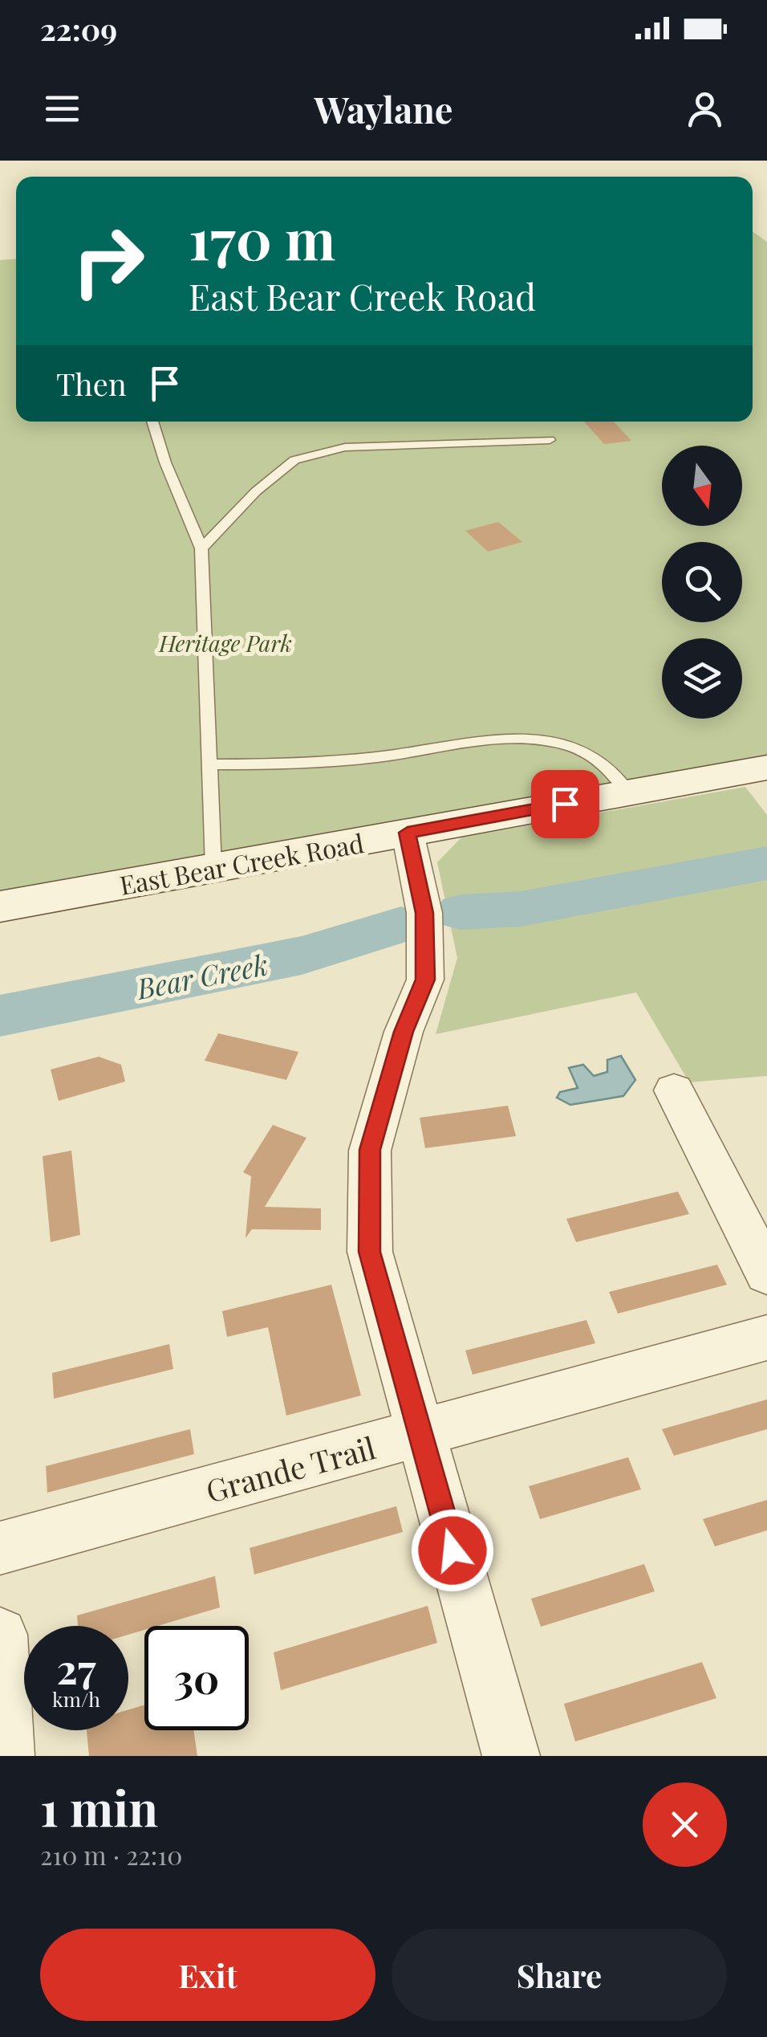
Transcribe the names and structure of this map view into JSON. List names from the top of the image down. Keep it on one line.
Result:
{"streets":{"main road":["East Bear Creek Road"],"street":["Grande Trail"]},"water":["Bear Creek"],"parks":["Heritage Park"],"north":"bottom","page":{"status":"22:09","header":"Waylane","turn":["170 m","East Bear Creek Road"],"then":"Then","speed":"27 km/h","limit":"30","heading":["1 min","210 m · 22:10"],"buttons":["Exit","Share"]}}
